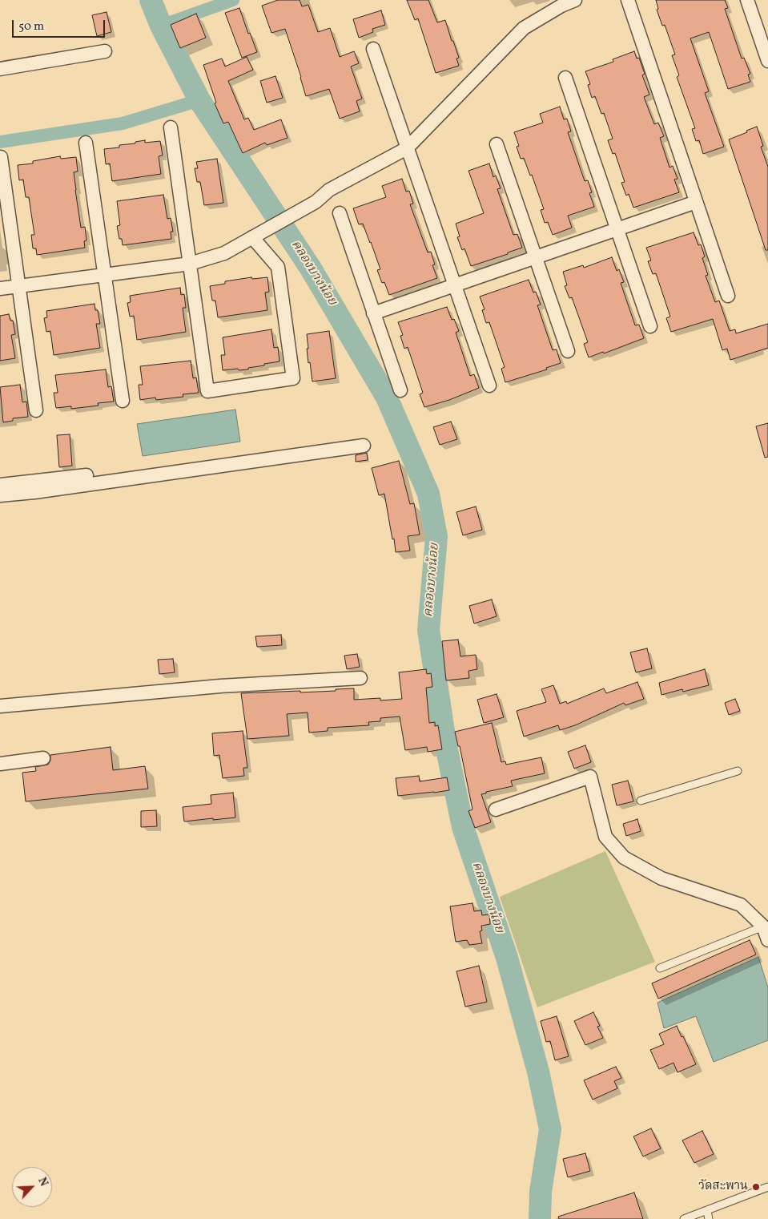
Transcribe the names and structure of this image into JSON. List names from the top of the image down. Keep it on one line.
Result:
{"water":["คลองบางน้อย"],"places":["วัดสะพาน"],"scale_bar":"50 m","north":"top right"}
